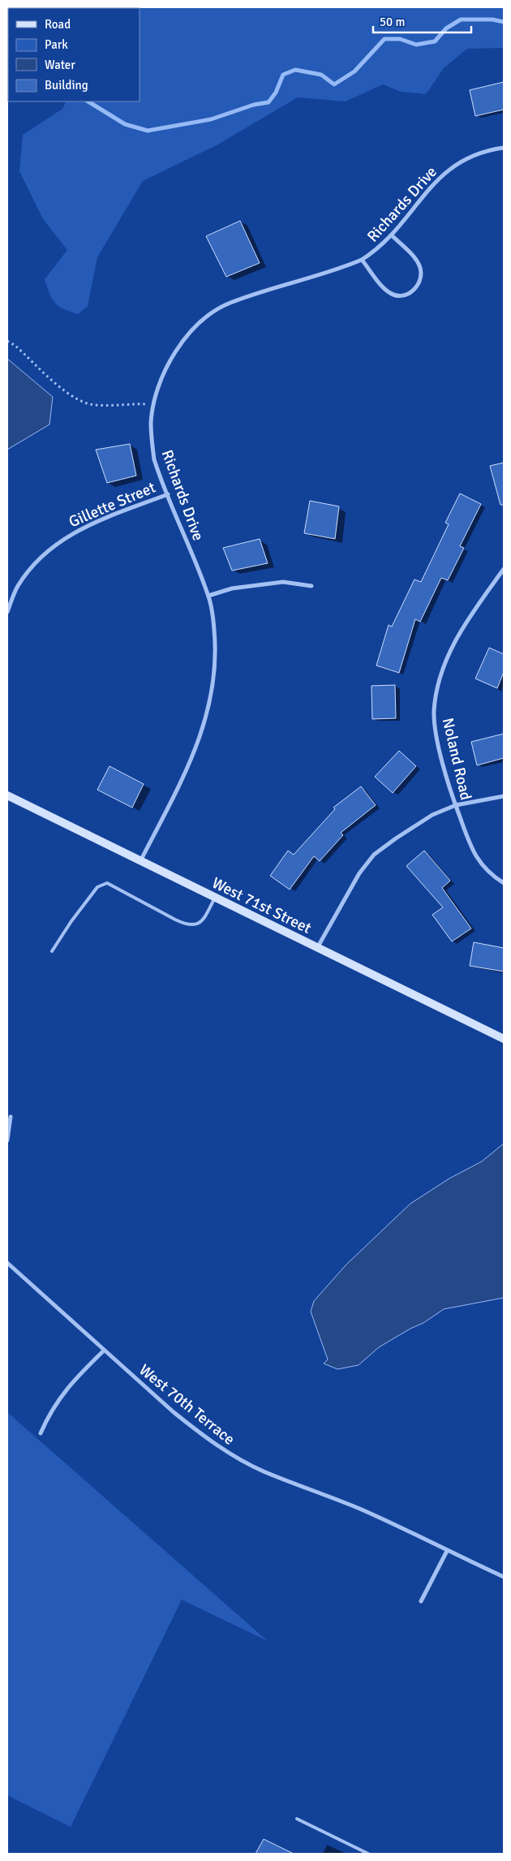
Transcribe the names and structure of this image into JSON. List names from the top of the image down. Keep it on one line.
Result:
{"streets":{"street":["Richards Drive","Gillette Street","Noland Road","West 71st Street","West 70th Terrace"]},"crossings":[["Richards Drive","Gillette Street"],["Richards Drive","West 71st Street"]],"legend":["Road","Park","Water","Building"],"scale_bar":"50 m"}
